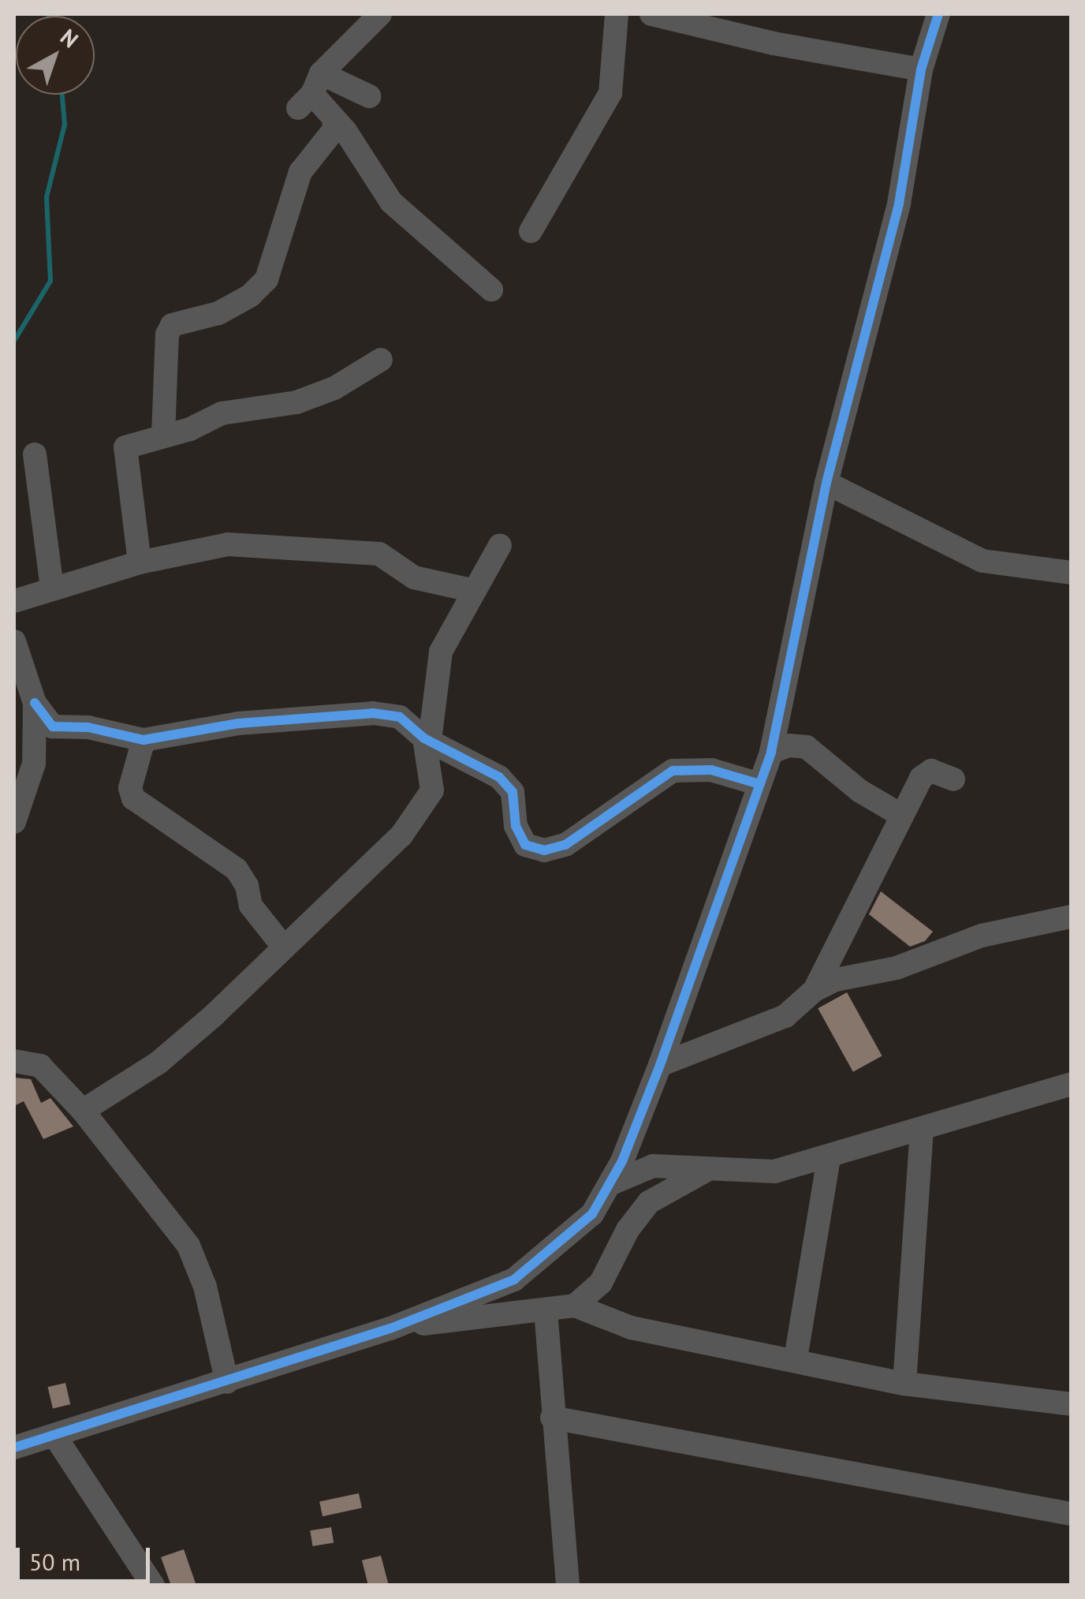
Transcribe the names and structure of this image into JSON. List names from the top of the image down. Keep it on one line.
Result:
{"scale_bar":"50 m","north":"top right"}
